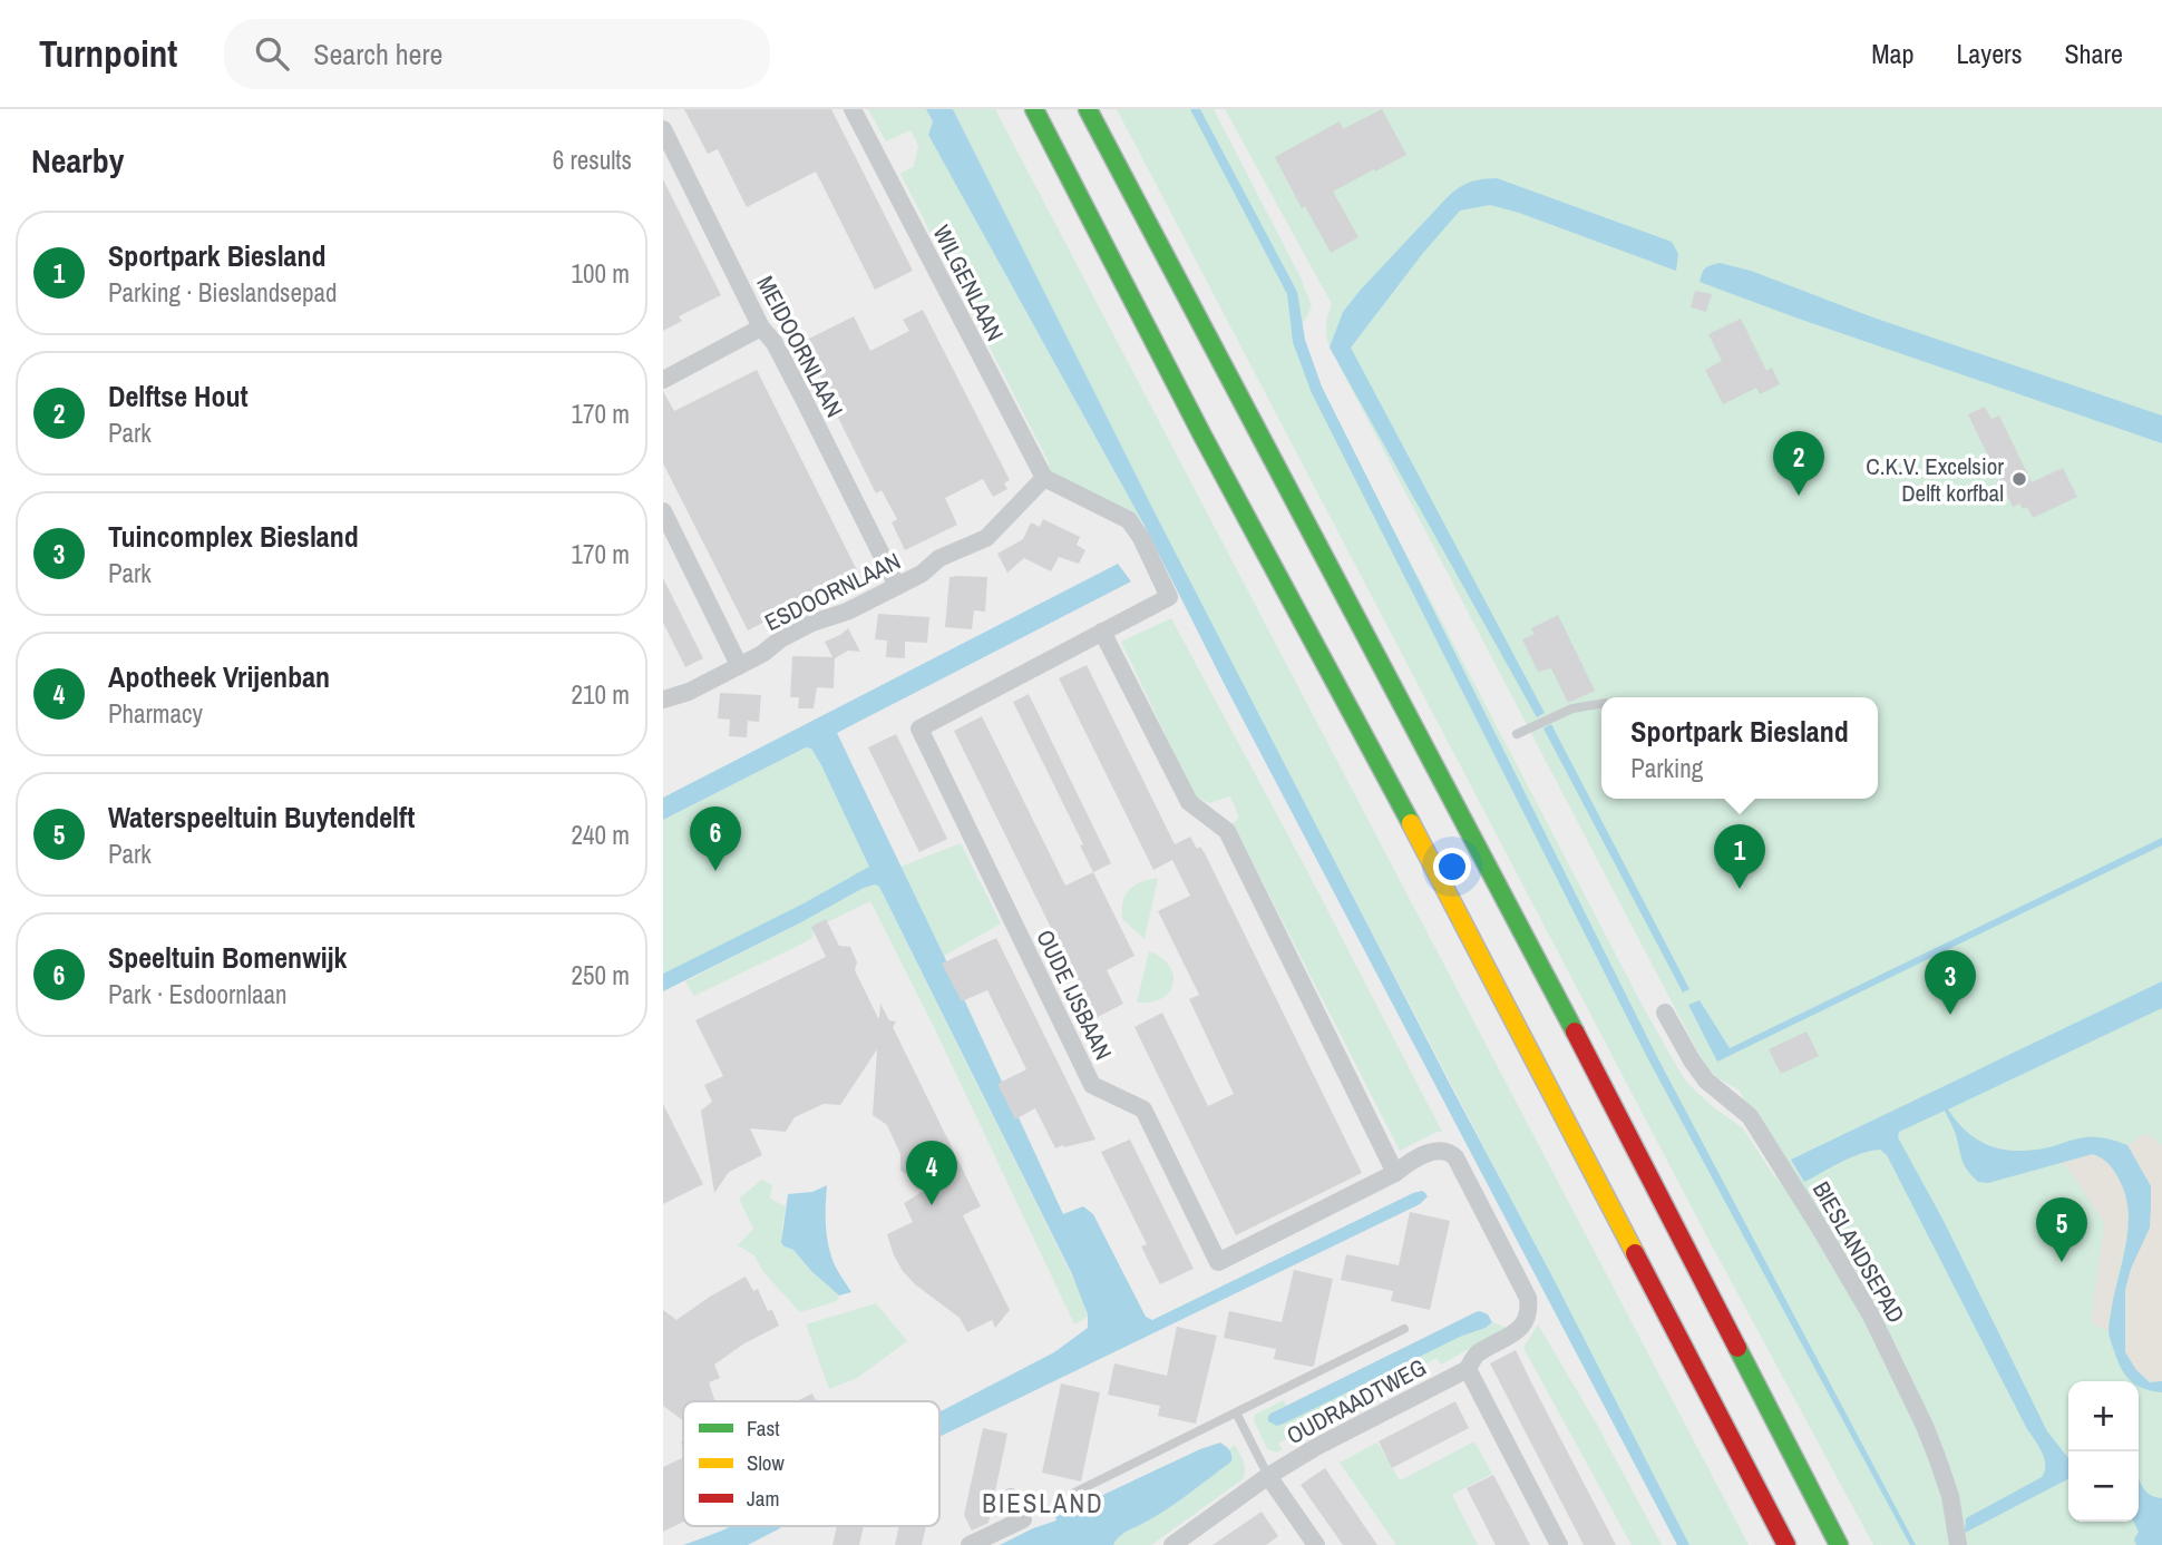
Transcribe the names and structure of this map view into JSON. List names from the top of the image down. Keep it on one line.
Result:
{"streets":{"street":["WILGENLAAN","MEIDOORNLAAN","ESDOORNLAAN","OUDE IJSBAAN","BIESLANDSEPAD","OUDRAADTWEG"]},"crossings":[["WILGENLAAN","ESDOORNLAAN"],["WILGENLAAN","OUDE IJSBAAN"],["MEIDOORNLAAN","ESDOORNLAAN"],["ESDOORNLAAN","OUDE IJSBAAN"],["OUDE IJSBAAN","OUDRAADTWEG"]],"districts":["BIESLAND"],"places":["C.K.V. Excelsior Delft korfbal"],"legend":["Fast","Slow","Jam"],"page":{"header":"Turnpoint","search":"Search here","nav":["Map","Layers","Share"],"heading":["Nearby","6 results"],"list":[{"mark":"1","name":"Sportpark Biesland","note":"Parking · Bieslandsepad","value":"100 m"},{"mark":"2","name":"Delftse Hout","note":"Park","value":"170 m"},{"mark":"3","name":"Tuincomplex Biesland","note":"Park","value":"170 m"},{"mark":"4","name":"Apotheek Vrijenban","note":"Pharmacy","value":"210 m"},{"mark":"5","name":"Waterspeeltuin Buytendelft","note":"Park","value":"240 m"},{"mark":"6","name":"Speeltuin Bomenwijk","note":"Park · Esdoornlaan","value":"250 m"}],"pins":["2","6","1","3","4","5"],"popup":["Sportpark Biesland","Parking"],"map_buttons":["+","−"]}}
